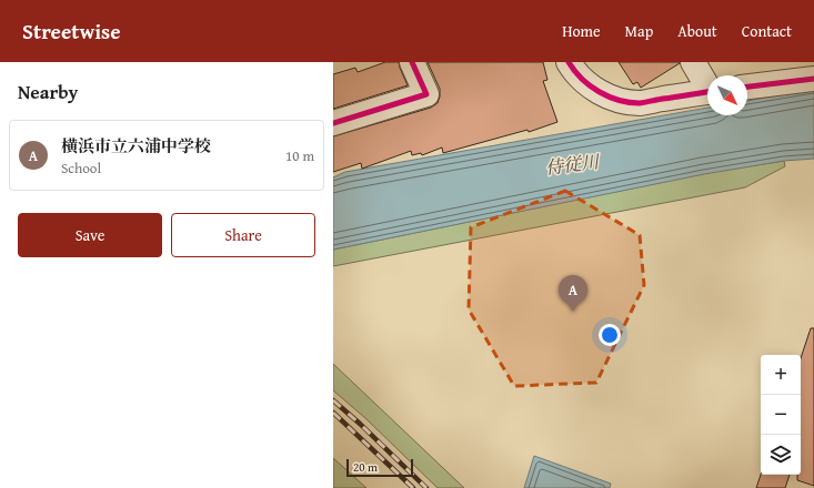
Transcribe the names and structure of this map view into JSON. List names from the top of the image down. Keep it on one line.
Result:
{"water":["侍従川"],"scale_bar":"20 m","north":"bottom right","page":{"header":"Streetwise","nav":["Home","Map","About","Contact"],"heading":"Nearby","list":[{"mark":"A","name":"横浜市立六浦中学校","note":"School","value":"10 m"}],"buttons":["Save","Share"],"pins":"A","map_buttons":["+","−"],"scale":"20 m"}}
